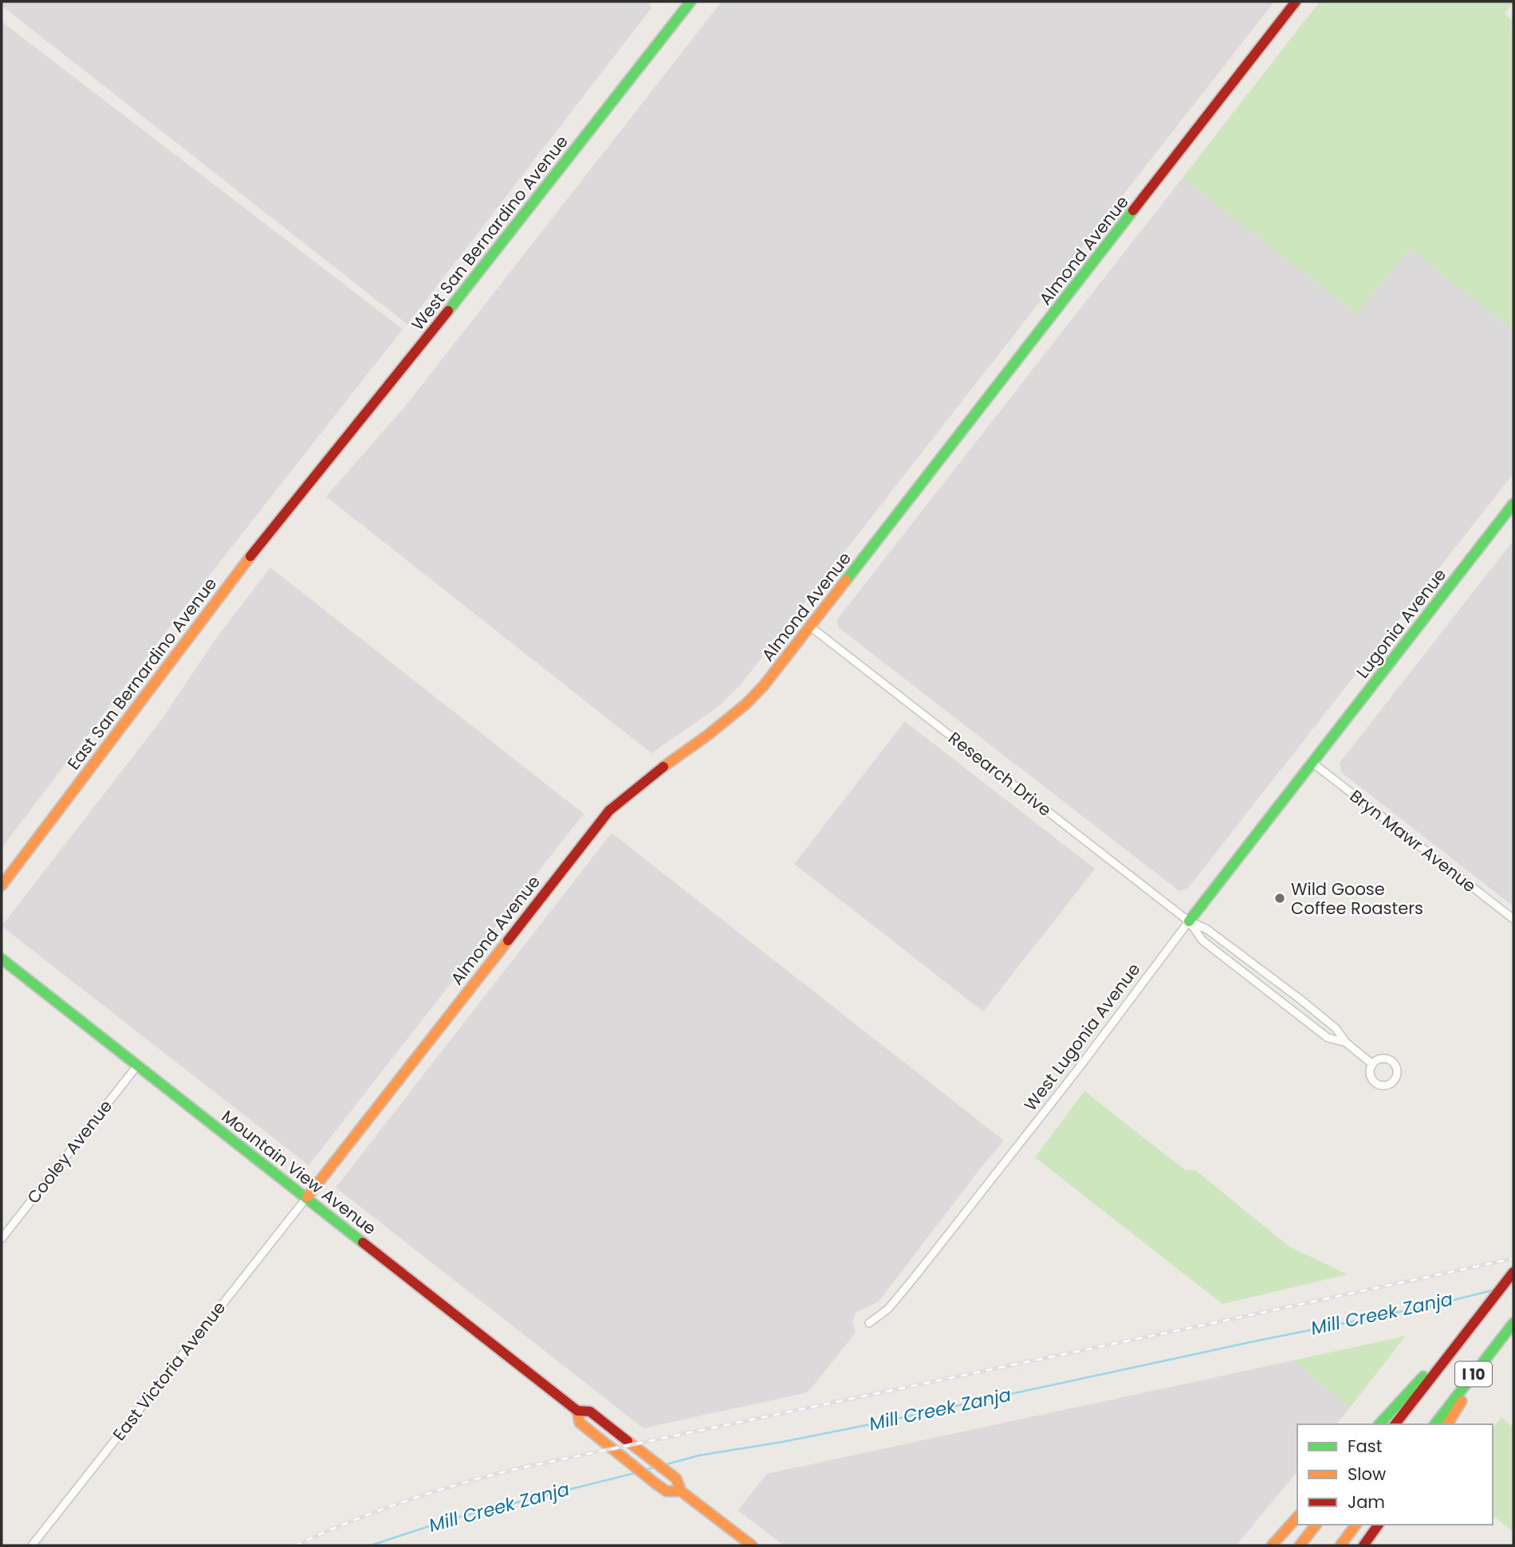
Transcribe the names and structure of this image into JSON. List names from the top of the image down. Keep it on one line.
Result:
{"streets":{"main road":["West San Bernardino Avenue","Almond Avenue","Lugonia Avenue","East San Bernardino Avenue","West Lugonia Avenue","Mountain View Avenue","I 10"],"street":["Research Drive","Bryn Mawr Avenue","Cooley Avenue","East Victoria Avenue"]},"crossings":[["West San Bernardino Avenue","East San Bernardino Avenue"],["Almond Avenue","Research Drive"],["Almond Avenue","Mountain View Avenue"],["Almond Avenue","East Victoria Avenue"],["Lugonia Avenue","Bryn Mawr Avenue"],["Lugonia Avenue","West Lugonia Avenue"],["Research Drive","West Lugonia Avenue"],["Bryn Mawr Avenue","West Lugonia Avenue"],["Cooley Avenue","Mountain View Avenue"],["Mountain View Avenue","East Victoria Avenue"]],"water":["Mill Creek Zanja"],"places":["Wild Goose Coffee Roasters"],"legend":["Fast","Slow","Jam"]}
